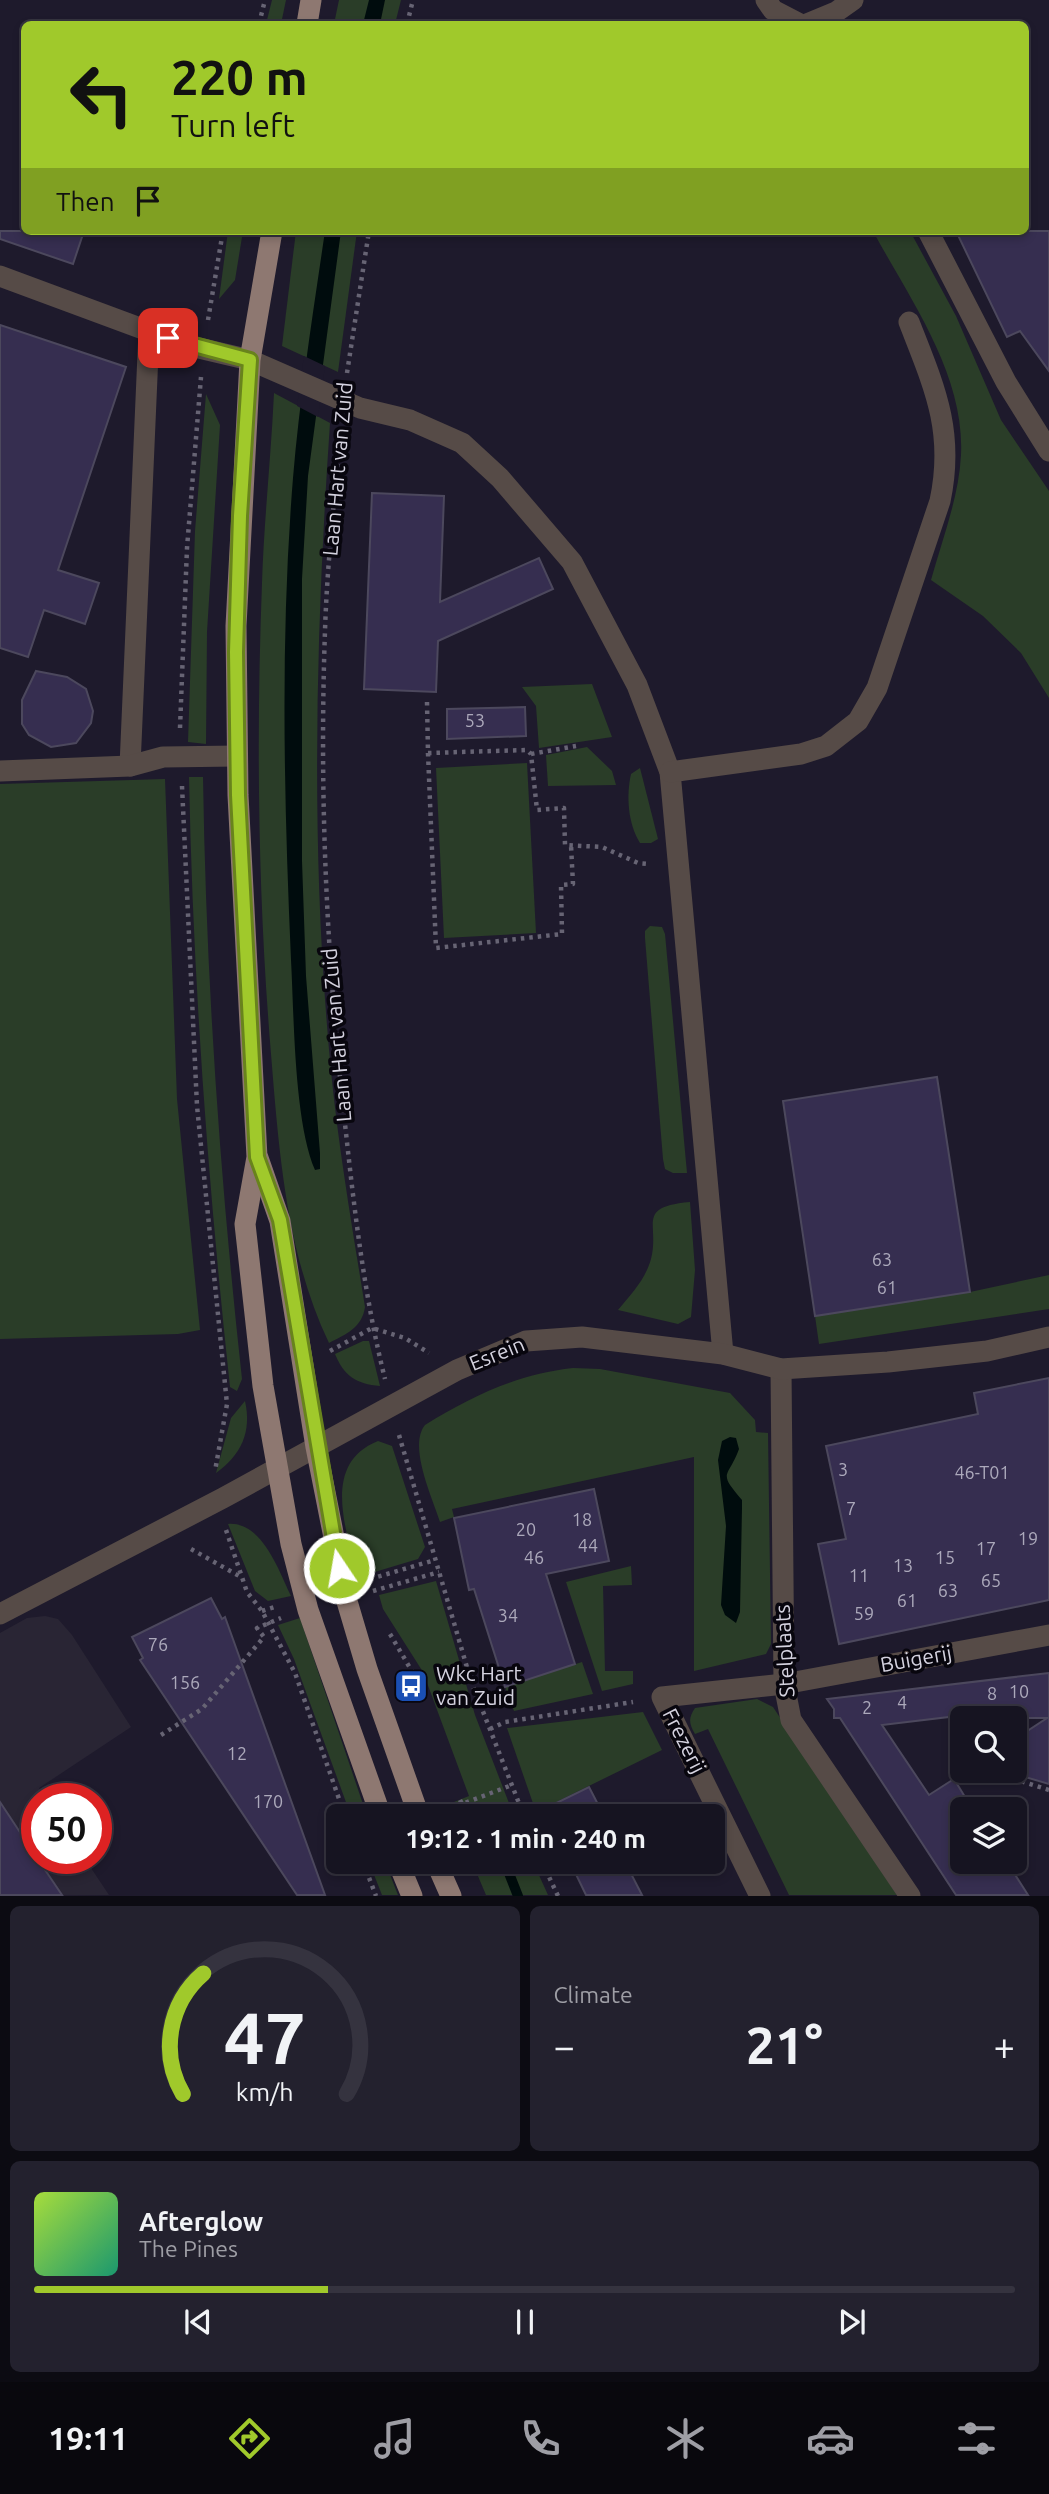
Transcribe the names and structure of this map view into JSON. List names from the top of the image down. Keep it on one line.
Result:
{"streets":{"street":["Esrein","Stelplaats","Buigerij","Frezerij"],"path":["Laan Hart van Zuid"]},"crossings":[["Laan Hart van Zuid","Esrein"],["Esrein","Stelplaats"],["Stelplaats","Buigerij"],["Stelplaats","Frezerij"],["Buigerij","Frezerij"]],"places":{"bus stop":["Wkc Hart van Zuid"]},"house_numbers":["53","63","61","3","46-T01","7","18","20","19","44","17","46","15","13","11","65","63","61","59","34","76","156","10","8","4","2","12","170"],"page":{"turn":["220 m","Turn left"],"then":"Then","limit":"50","trip":"19:12 · 1 min · 240 m","tile":"Climate","heat":["−","21°","+"],"song":["Afterglow","The Pines"],"tabs":"19:11","gauge":["47","km/h"]}}
